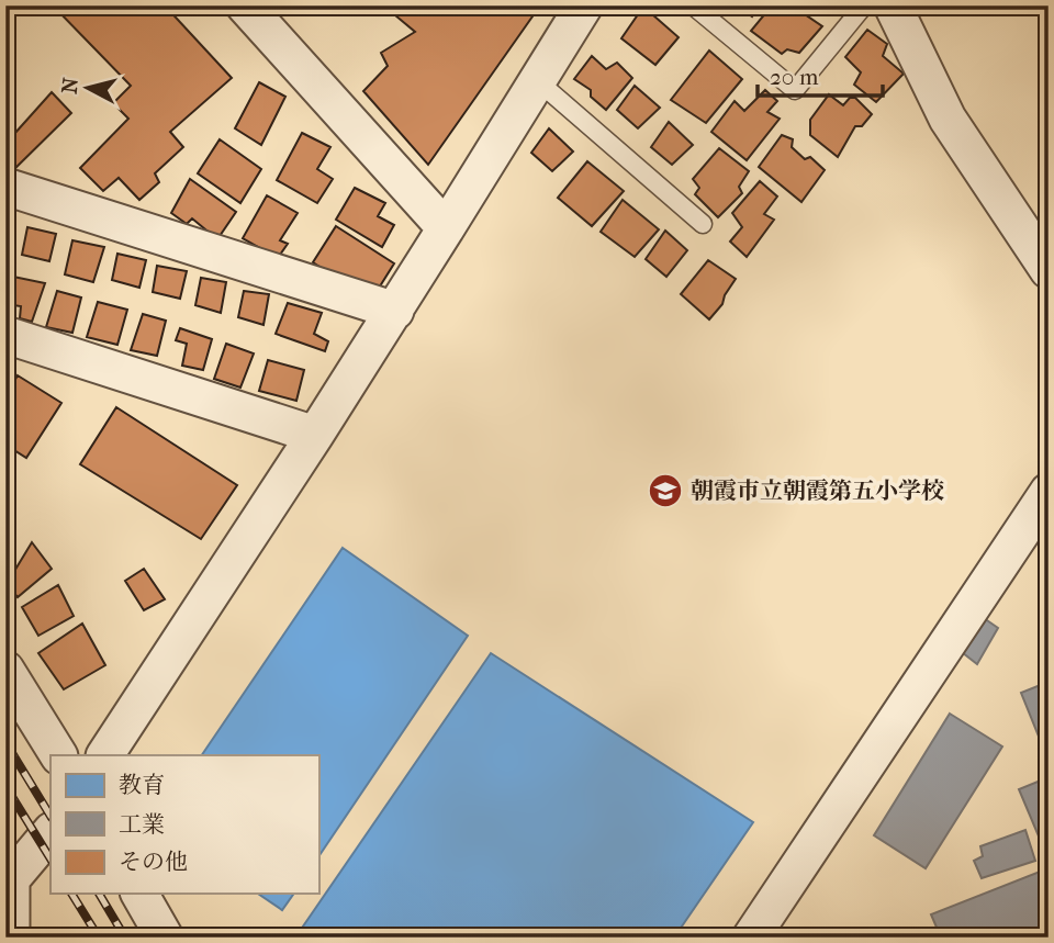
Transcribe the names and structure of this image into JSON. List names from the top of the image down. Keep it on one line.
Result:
{"places":{"school or university":["朝霞市立朝霞第五小学校"]},"legend":["教育","工業","その他"],"scale_bar":"20 m","north":"left"}
